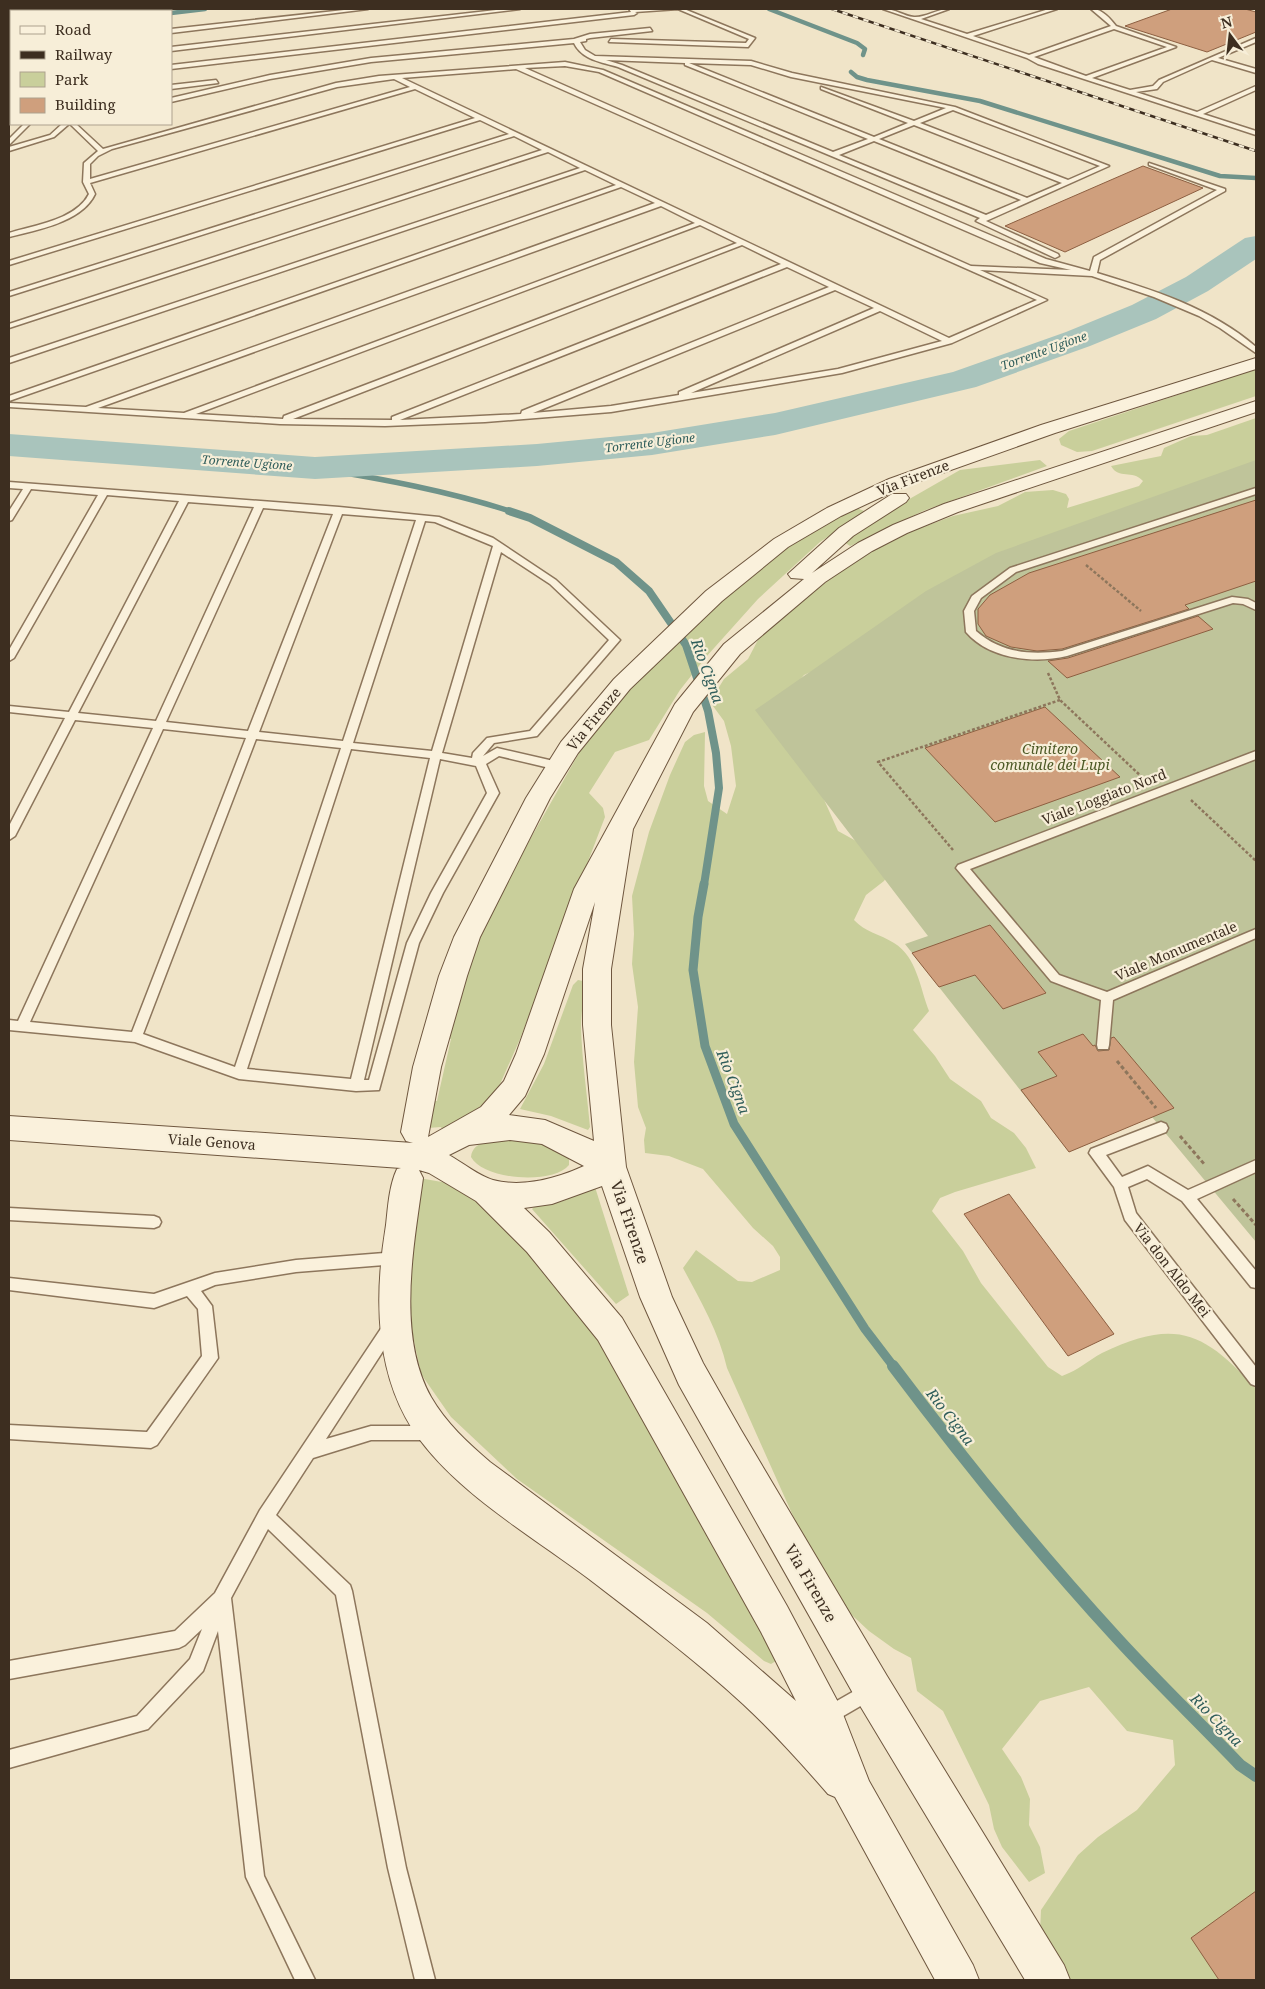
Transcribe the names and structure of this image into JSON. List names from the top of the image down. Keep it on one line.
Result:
{"streets":{"main road":["Via Firenze","Viale Genova"],"lane":["Viale Loggiato Nord","Viale Monumentale","Via don Aldo Mei"]},"crossings":[["Via Firenze","Viale Genova"]],"water":["Torrente Ugione","Rio Cigna"],"parks":["Cimitero comunale dei Lupi"],"legend":["Road","Railway","Park","Building"],"north":"top"}
